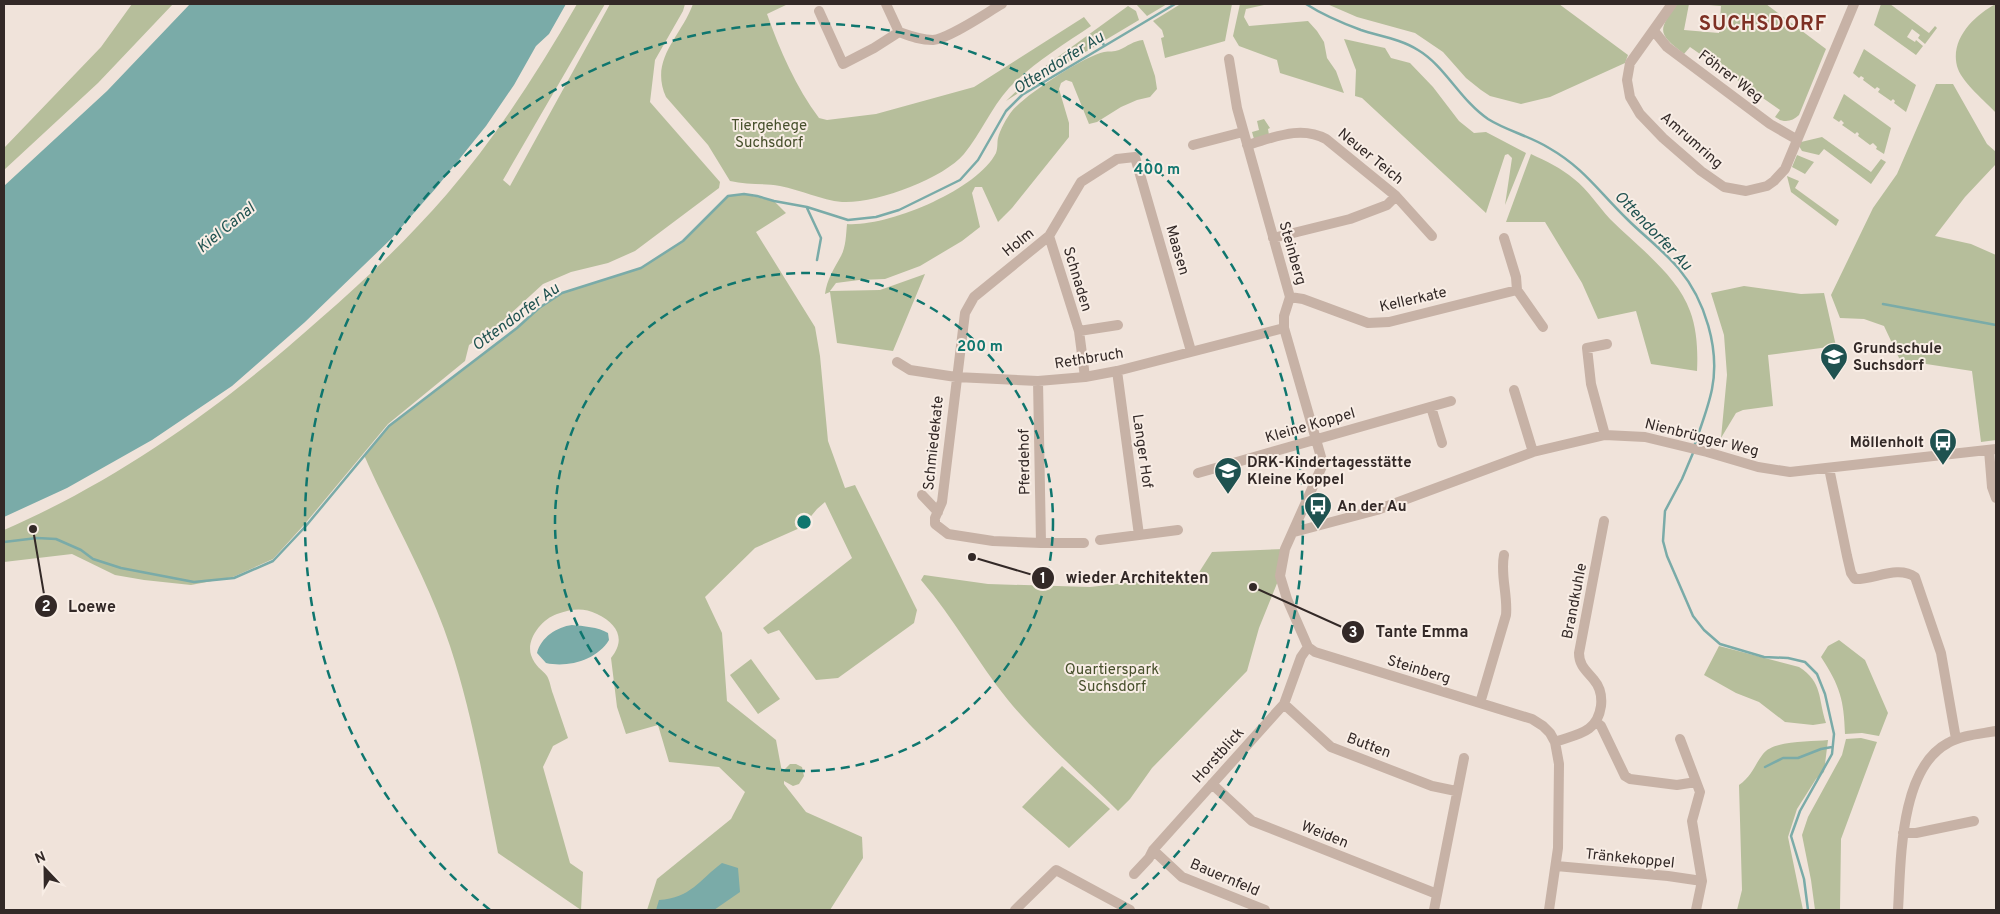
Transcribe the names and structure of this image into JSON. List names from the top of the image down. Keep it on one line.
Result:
{"streets":{"street":["Föhrer Weg","Amrumring","Neuer Teich","Holm","Maasen","Steinberg","Schnaden","Kellerkate","Rethbruch","Kleine Koppel","Nienbrügger Weg","Schmiedekate","Langer Hof","Pferdehof","Brandkuhle","Butten","Horstblick","Weiden","Tränkekoppel","Bauernfeld"]},"crossings":[["Föhrer Weg","Amrumring"],["Neuer Teich","Steinberg"],["Holm","Maasen"],["Holm","Schnaden"],["Holm","Rethbruch"],["Holm","Schmiedekate"],["Maasen","Rethbruch"],["Steinberg","Kellerkate"],["Steinberg","Rethbruch"],["Steinberg","Kleine Koppel"],["Steinberg","Nienbrügger Weg"],["Steinberg","Horstblick"],["Schnaden","Rethbruch"],["Rethbruch","Schmiedekate"],["Rethbruch","Langer Hof"],["Rethbruch","Pferdehof"],["Schmiedekate","Pferdehof"],["Butten","Horstblick"],["Horstblick","Weiden"],["Horstblick","Bauernfeld"]],"districts":["SUCHSDORF"],"water":["Ottendorfer Au","Kiel Canal"],"parks":["Tiergehege Suchsdorf","Quartierspark Suchsdorf"],"places":{"school or university":["Grundschule Suchsdorf","DRK-Kindertagesstätte Kleine Koppel"],"bus stop":["Möllenholt","An der Au"],"other":["Loewe","wieder Architekten","Tante Emma"]},"north":"top","rings":["400 m","200 m"]}
